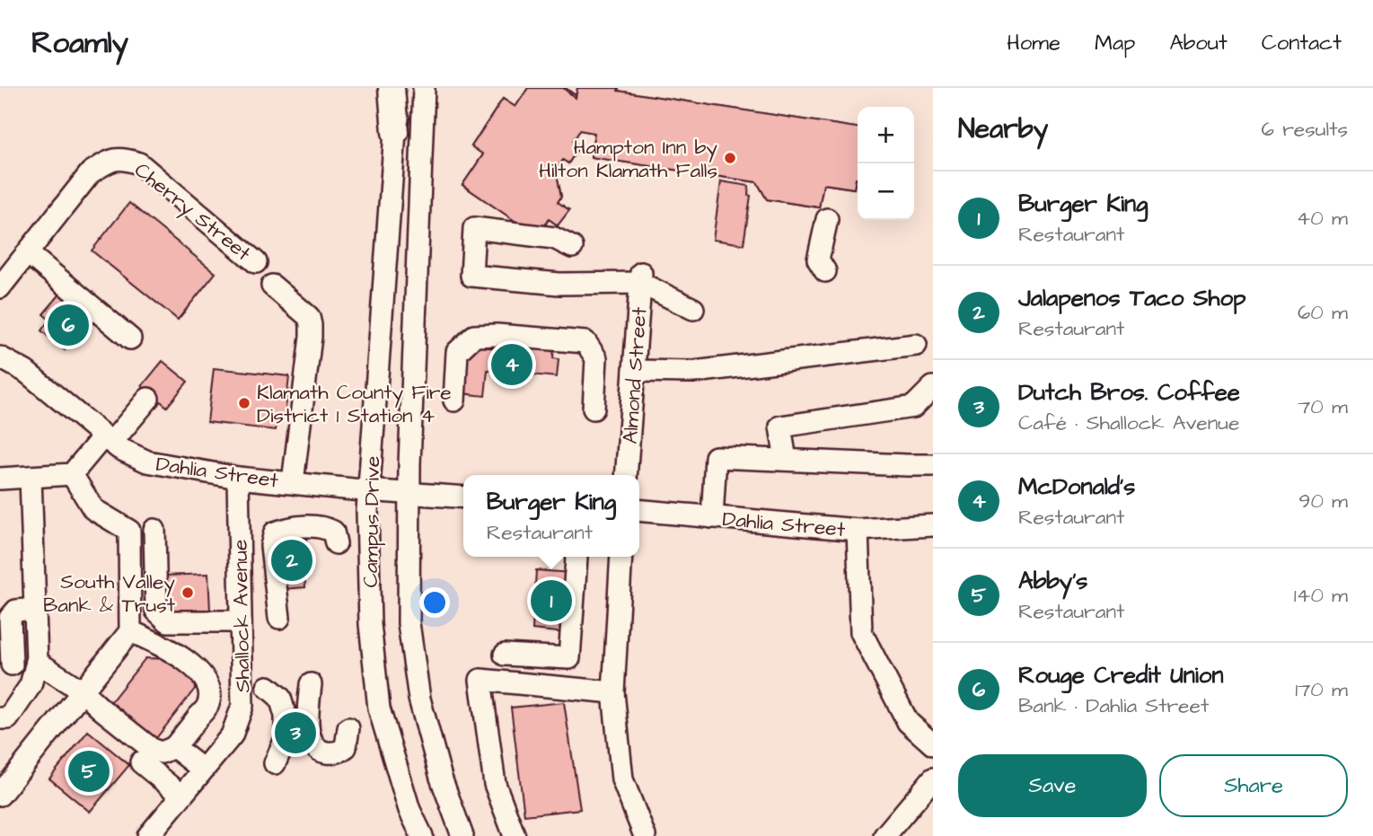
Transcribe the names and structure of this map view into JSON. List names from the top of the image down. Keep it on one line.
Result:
{"streets":{"street":["Cherry Street","Almond Street","Dahlia Street","Campus Drive","Shallock Avenue"]},"crossings":[["Dahlia Street","Campus Drive"],["Dahlia Street","Shallock Avenue"]],"places":["Hampton Inn by Hilton Klamath Falls","Klamath County Fire District 1 Station 4","South Valley Bank & Trust"],"page":{"header":"Roamly","nav":["Home","Map","About","Contact"],"heading":["Nearby","6 results"],"map_buttons":["+","−"],"list":[{"mark":"1","name":"Burger King","note":"Restaurant","value":"40 m"},{"mark":"2","name":"Jalapenos Taco Shop","note":"Restaurant","value":"60 m"},{"mark":"3","name":"Dutch Bros. Coffee","note":"Café · Shallock Avenue","value":"70 m"},{"mark":"4","name":"McDonald's","note":"Restaurant","value":"90 m"},{"mark":"5","name":"Abby's","note":"Restaurant","value":"140 m"},{"mark":"6","name":"Rouge Credit Union","note":"Bank · Dahlia Street","value":"170 m"}],"pins":["6","4","2","1","3","5"],"popup":["Burger King","Restaurant"],"buttons":["Save","Share"]}}
